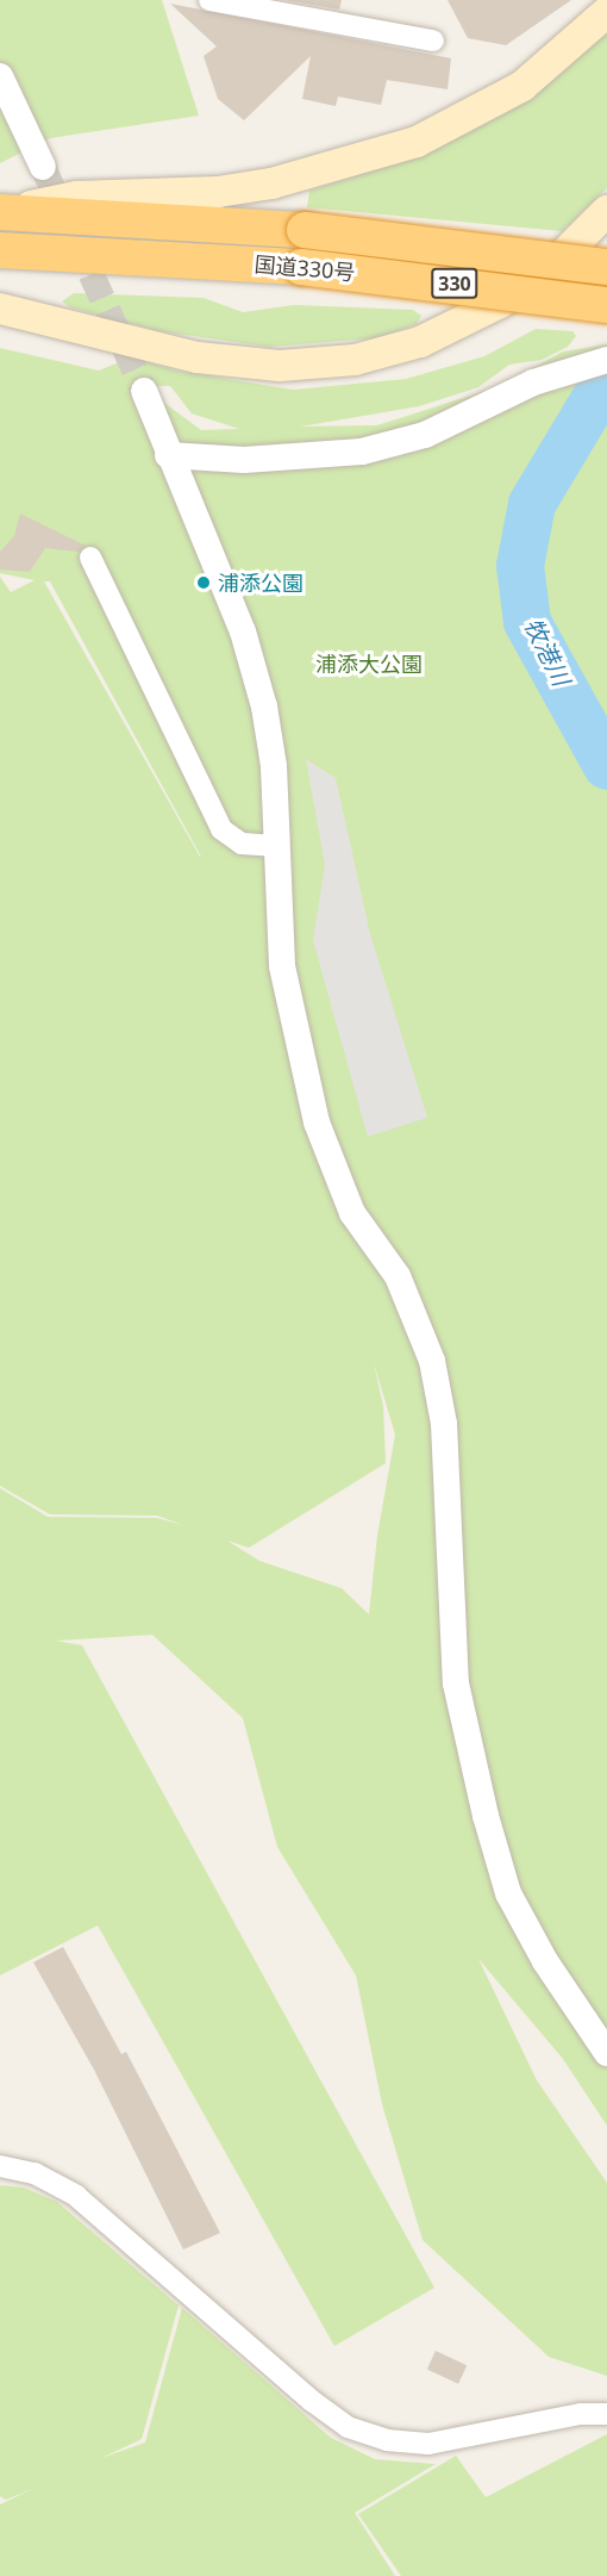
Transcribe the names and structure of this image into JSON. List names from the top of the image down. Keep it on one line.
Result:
{"streets":{"highway":["国道330号","330"]},"water":["牧港川"],"parks":["浦添大公園"],"places":["浦添公園"]}
